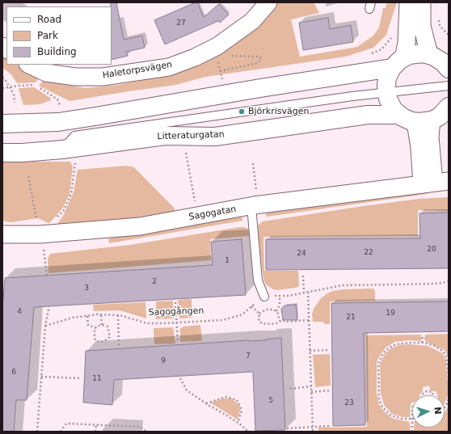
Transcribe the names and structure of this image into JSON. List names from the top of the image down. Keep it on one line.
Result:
{"streets":{"street":["Haletorpsvägen","Litteraturgatan","Sagogatan"],"path":["Sagogången"]},"crossings":[["Litteraturgatan","Sagogatan"]],"places":["Björkrisvägen"],"house_numbers":["27","20","22","24","1","2","3","4","19","21","7","9","6","11","5","23"],"legend":["Road","Park","Building"],"north":"right"}
